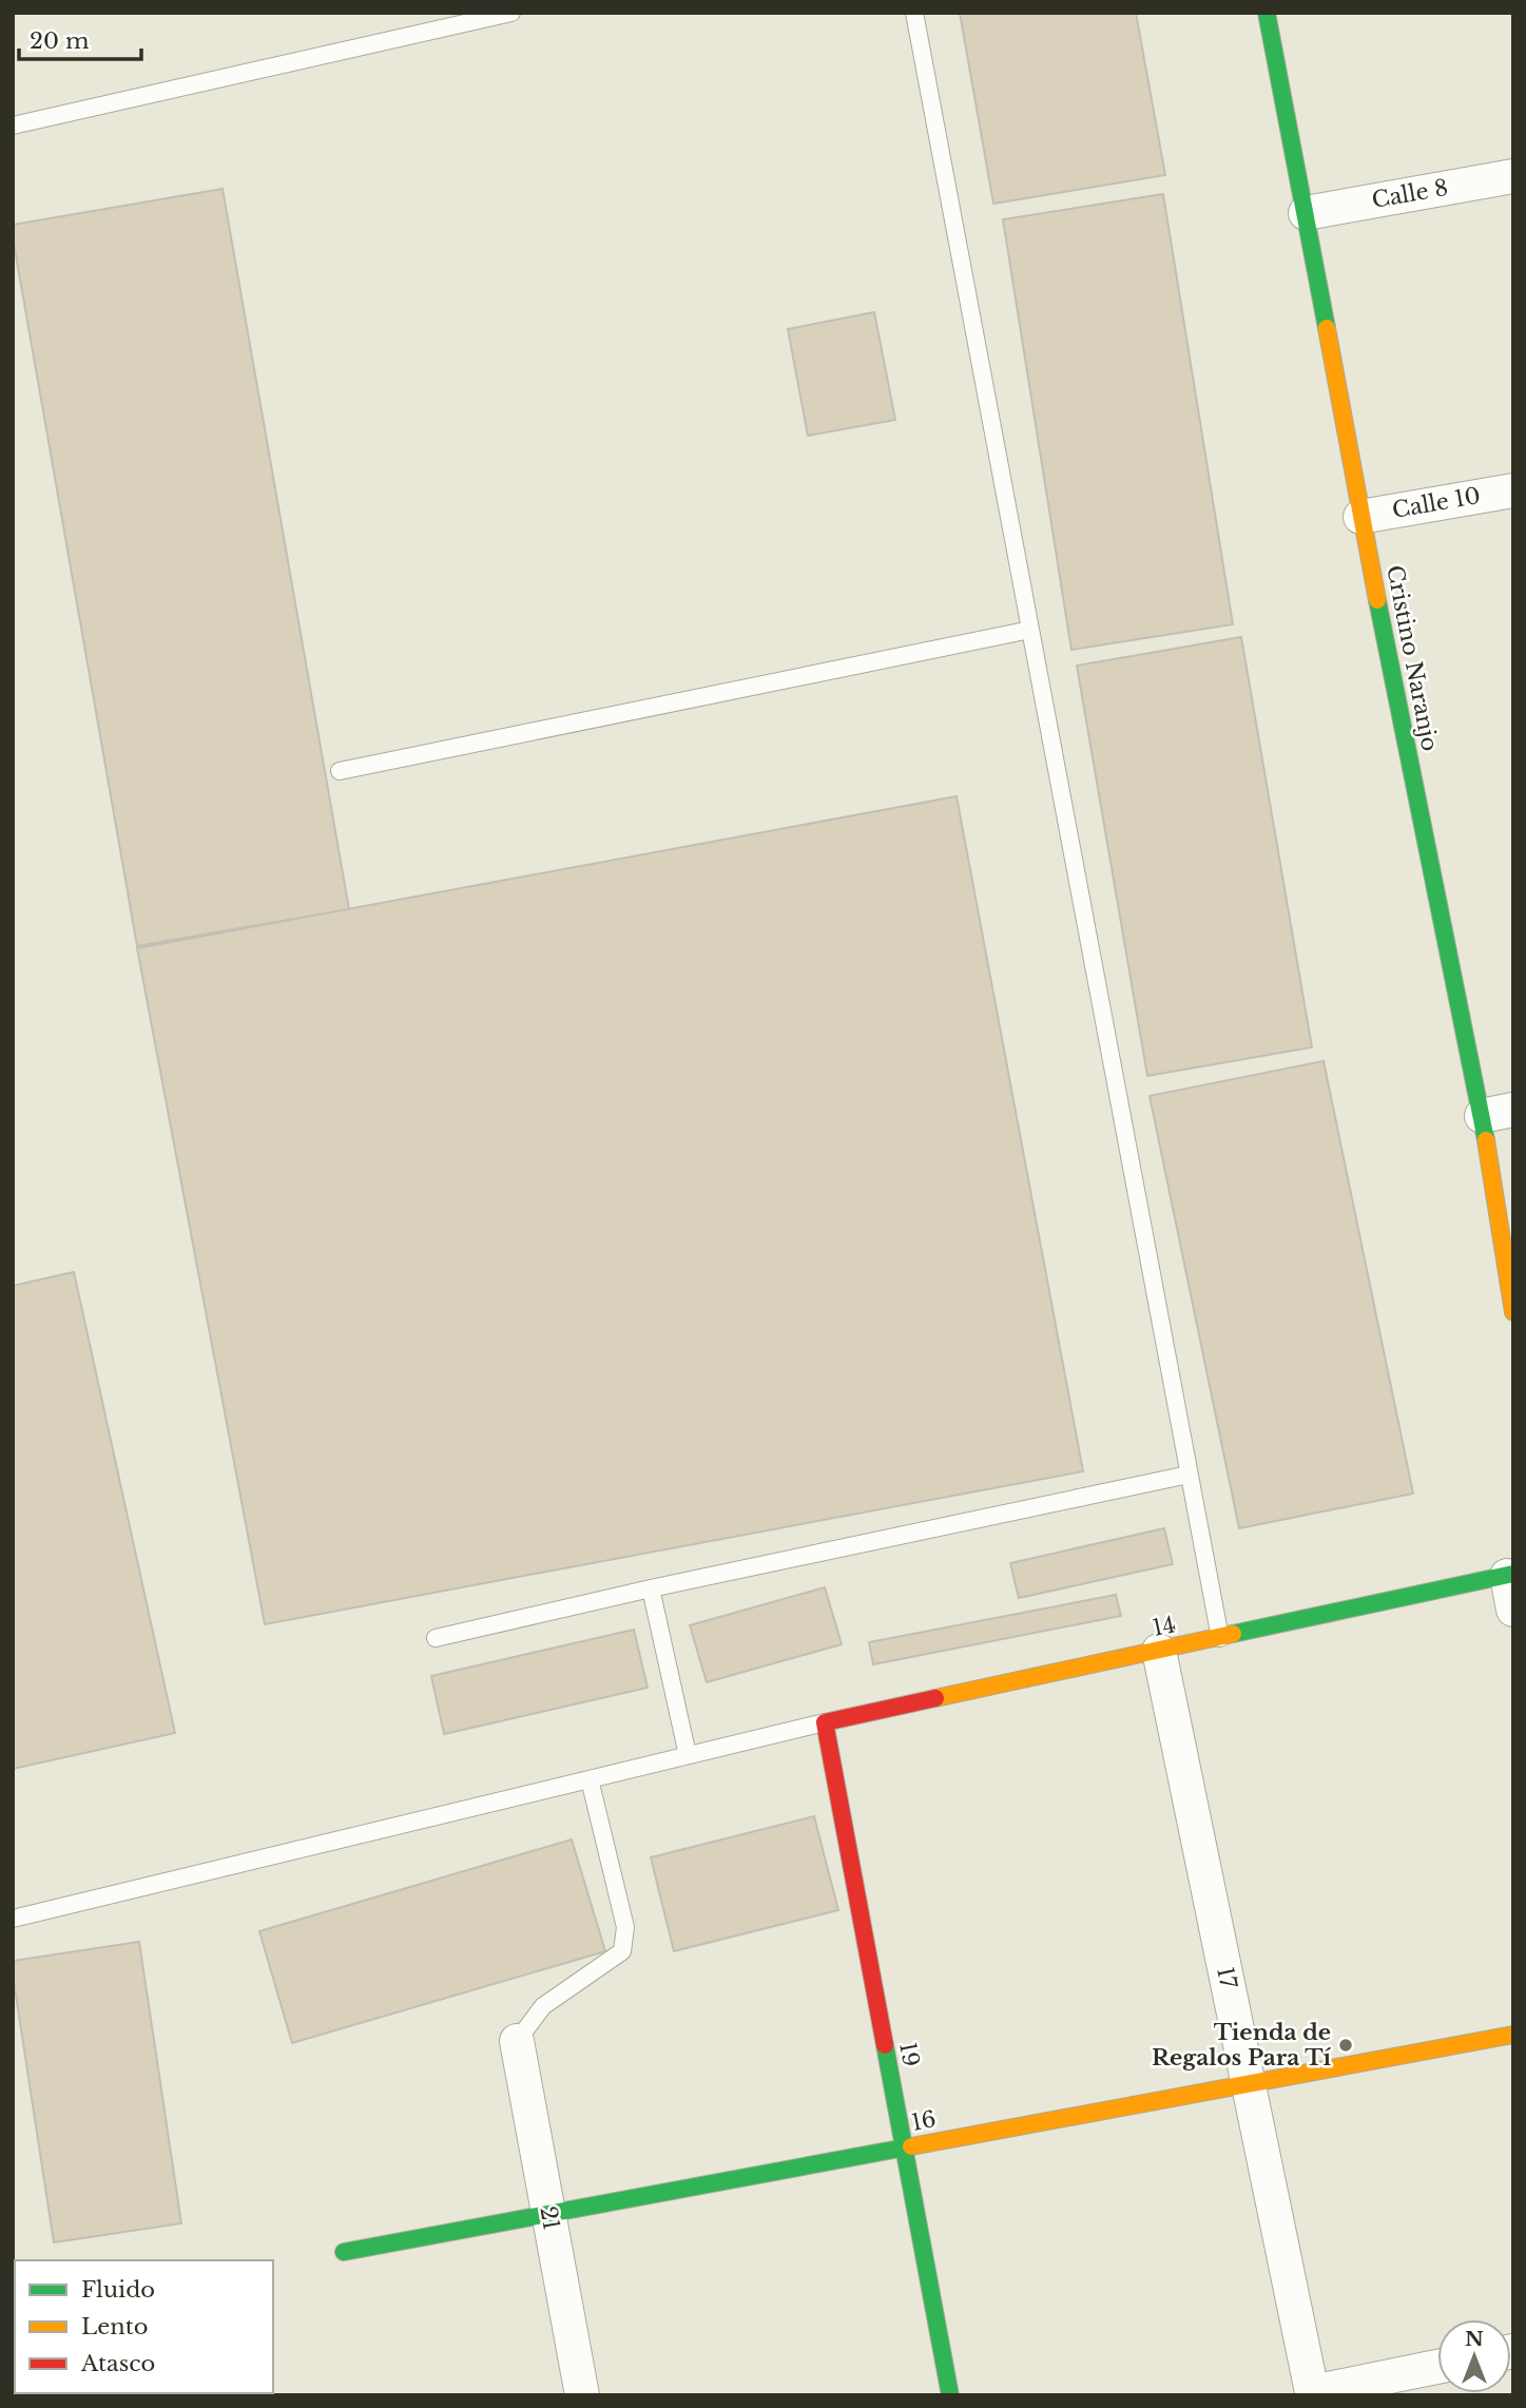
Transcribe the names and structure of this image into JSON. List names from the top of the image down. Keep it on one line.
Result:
{"streets":{"street":["Calle 8","Calle 10","Cristino Naranjo","14","17","19","16","21"]},"crossings":[["Calle 8","Cristino Naranjo"],["Calle 10","Cristino Naranjo"],["14","17"],["14","19"],["17","16"],["19","16"],["16","21"]],"places":["Tienda de Regalos Para Tí"],"legend":["Fluido","Lento","Atasco"],"scale_bar":"20 m","north":"top"}
